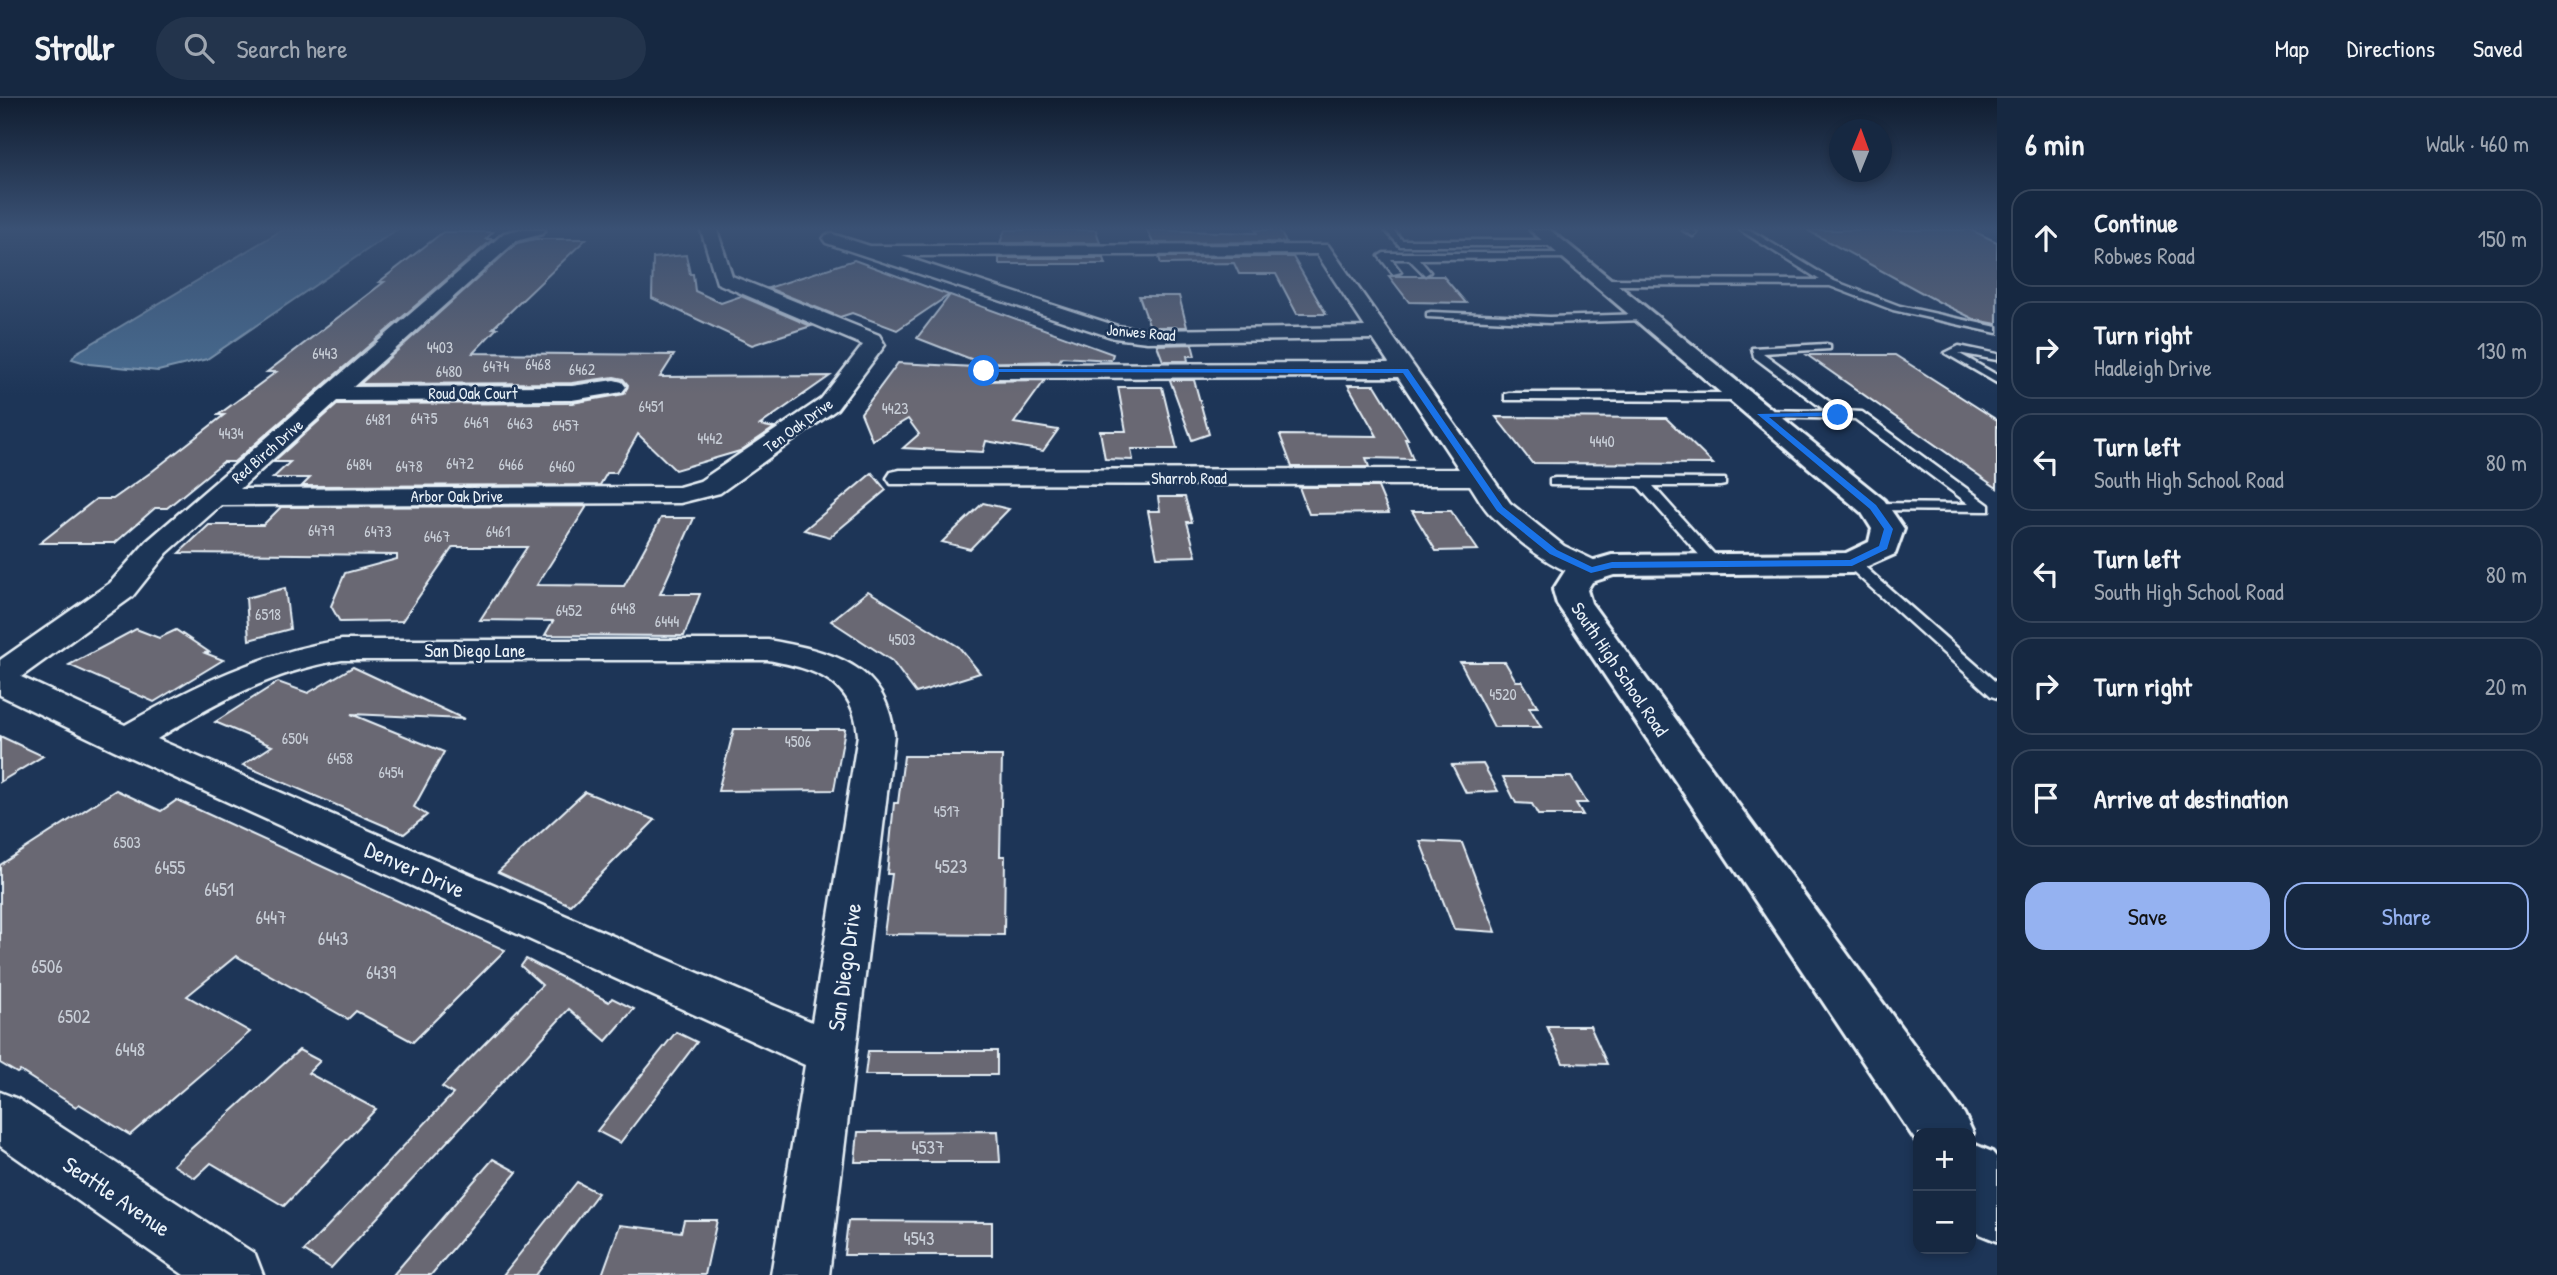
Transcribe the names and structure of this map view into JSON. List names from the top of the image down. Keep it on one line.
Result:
{"streets":{"street":["Jonwes Road","Roud Oak Court","Ten Oak Drive","Red Birch Drive","Sharrob Road","Arbor Oak Drive","San Diego Lane","South High School Road","Denver Drive","San Diego Drive","Seattle Avenue"]},"crossings":[["Roud Oak Court","Red Birch Drive"],["Ten Oak Drive","Arbor Oak Drive"],["Red Birch Drive","Arbor Oak Drive"],["Red Birch Drive","Denver Drive"],["San Diego Lane","Denver Drive"],["San Diego Lane","San Diego Drive"],["Denver Drive","San Diego Drive"]],"house_numbers":["4403","6443","6468","6474","6462","6480","6451","4423","6475","6481","6469","6463","6457","4434","4442","4440","6472","6484","6466","6478","6460","6479","6473","6461","6467","6448","6452","6518","6444","4503","4520","6504","4506","6458","6454","4517","6503","4523","6455","6451","6447","6443","6506","6439","6502","6448","4537","4543"],"north":"top","page":{"header":"Strollr","search":"Search here","nav":["Map","Directions","Saved"],"heading":["6 min","Walk · 460 m"],"list":[["Continue","Robwes Road","150 m"],["Turn right","Hadleigh Drive","130 m"],["Turn left","South High School Road","80 m"],["Turn left","South High School Road","80 m"],["Turn right","20 m"],"Arrive at destination"],"buttons":["Save","Share"],"map_buttons":["+","−"]}}
